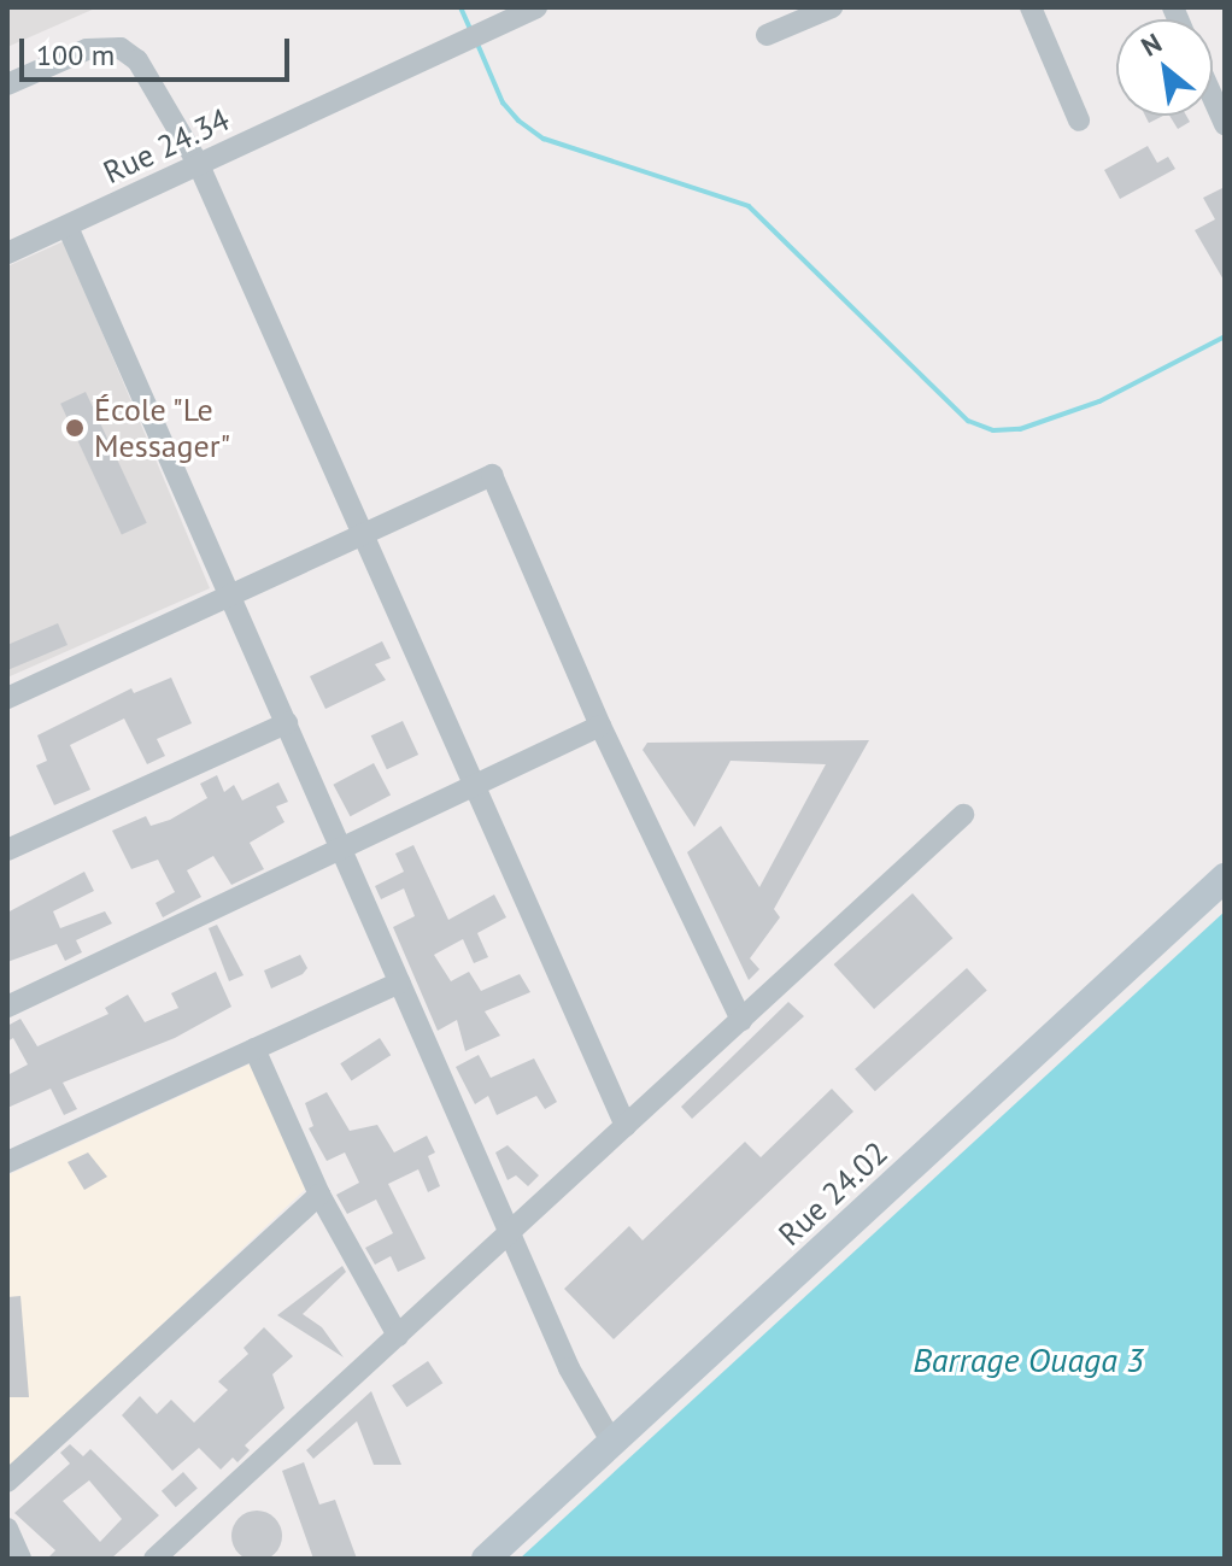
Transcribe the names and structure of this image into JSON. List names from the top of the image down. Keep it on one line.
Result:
{"streets":{"street":["Rue 24.34","Rue 24.02"]},"water":["Barrage Ouaga 3"],"places":["École \"Le Messager\""],"scale_bar":"100 m","north":"top left"}
